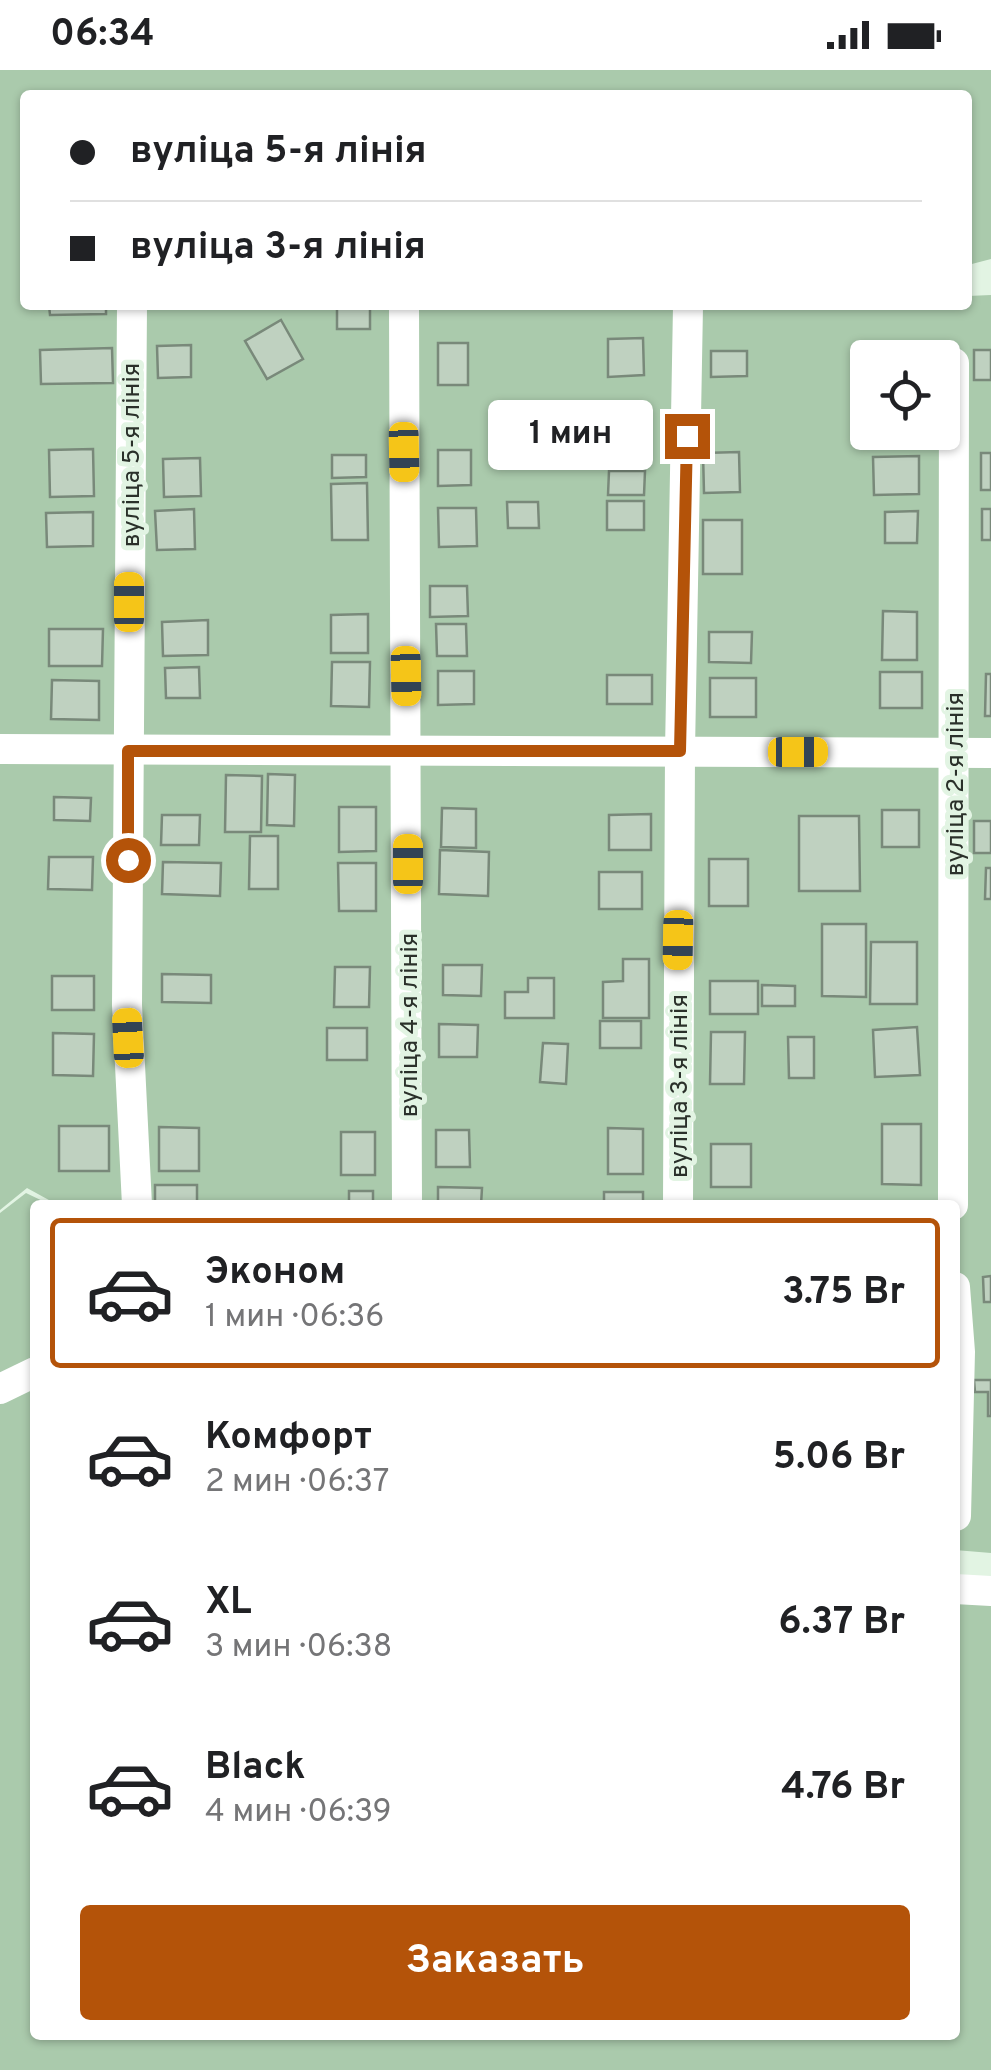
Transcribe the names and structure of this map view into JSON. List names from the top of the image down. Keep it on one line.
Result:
{"streets":{"street":["вуліца 5-я лінія","вуліца 2-я лінія","вуліца 4-я лінія","вуліца 3-я лінія"]},"page":{"status":"06:34","banner":["вуліца 5-я лінія","вуліца 3-я лінія"],"bubble":"1 мин","list":[{"name":"Эконом","note":"1 мин · 06:36","value":"3.75 Br"},{"name":"Комфорт","note":"2 мин · 06:37","value":"5.06 Br"},{"name":"XL","note":"3 мин · 06:38","value":"6.37 Br"},{"name":"Black","note":"4 мин · 06:39","value":"4.76 Br"}],"buttons":"Заказать"}}
